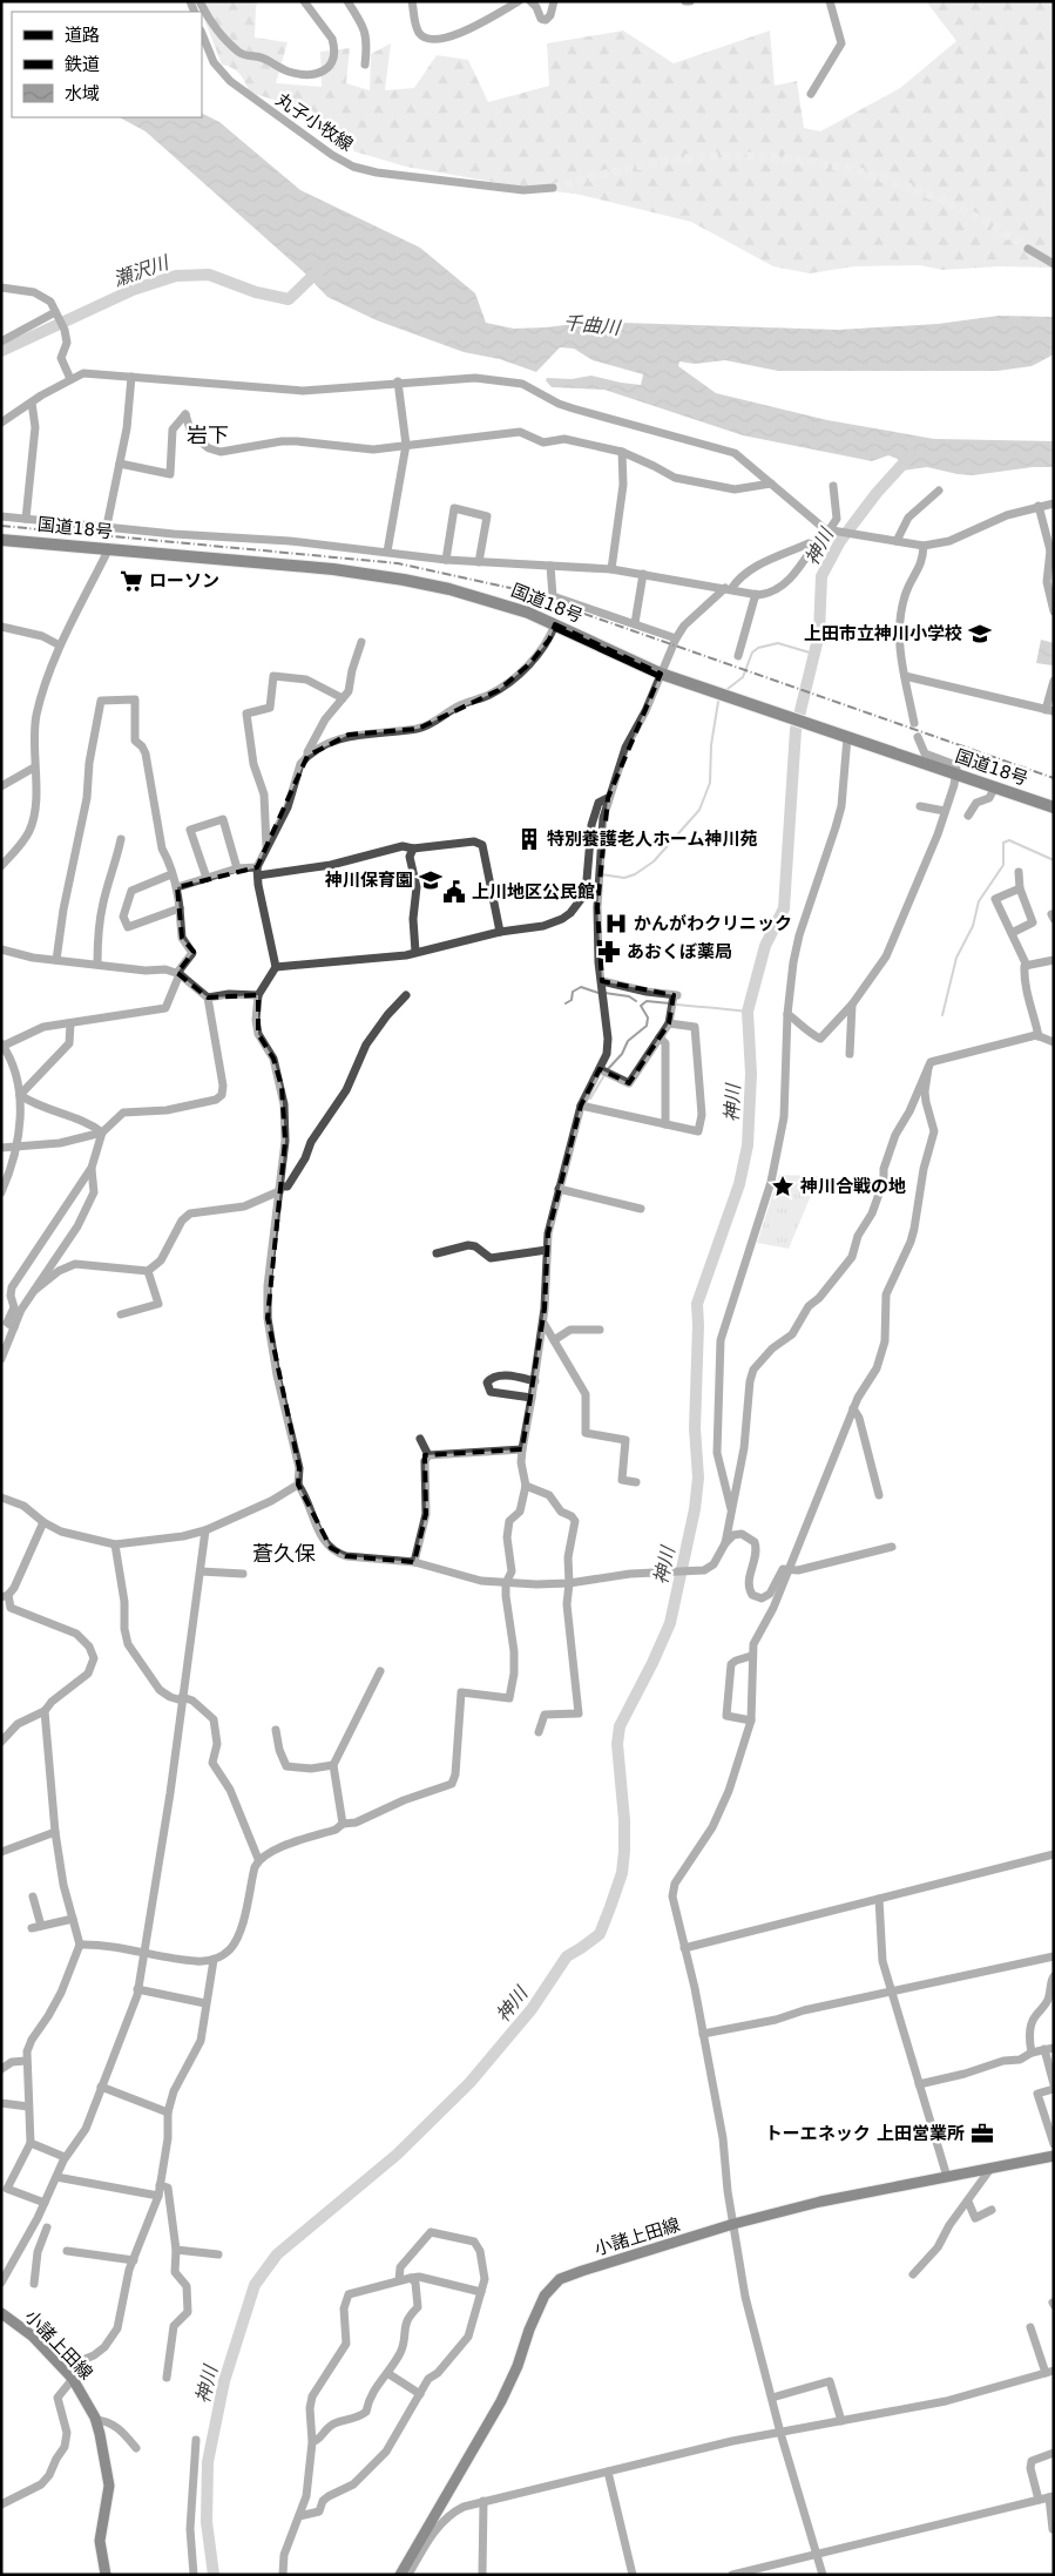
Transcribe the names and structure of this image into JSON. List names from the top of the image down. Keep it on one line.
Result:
{"streets":{"highway":["国道18号"],"main road":["小諸上田線"],"street":["丸子小牧線"]},"districts":["岩下","蒼久保"],"water":["瀬沢川","千曲川","神川"],"places":{"supermarket":["ローソン"],"school or university":["上田市立神川小学校","神川保育園"],"building":["特別養護老人ホーム神川苑"],"public building":["上川地区公民館"],"hospital":["かんがわクリニック"],"pharmacy":["あおくぼ薬局"],"place":["神川合戦の地"],"office":["トーエネック 上田営業所"]},"legend":["道路","鉄道","水域"]}
